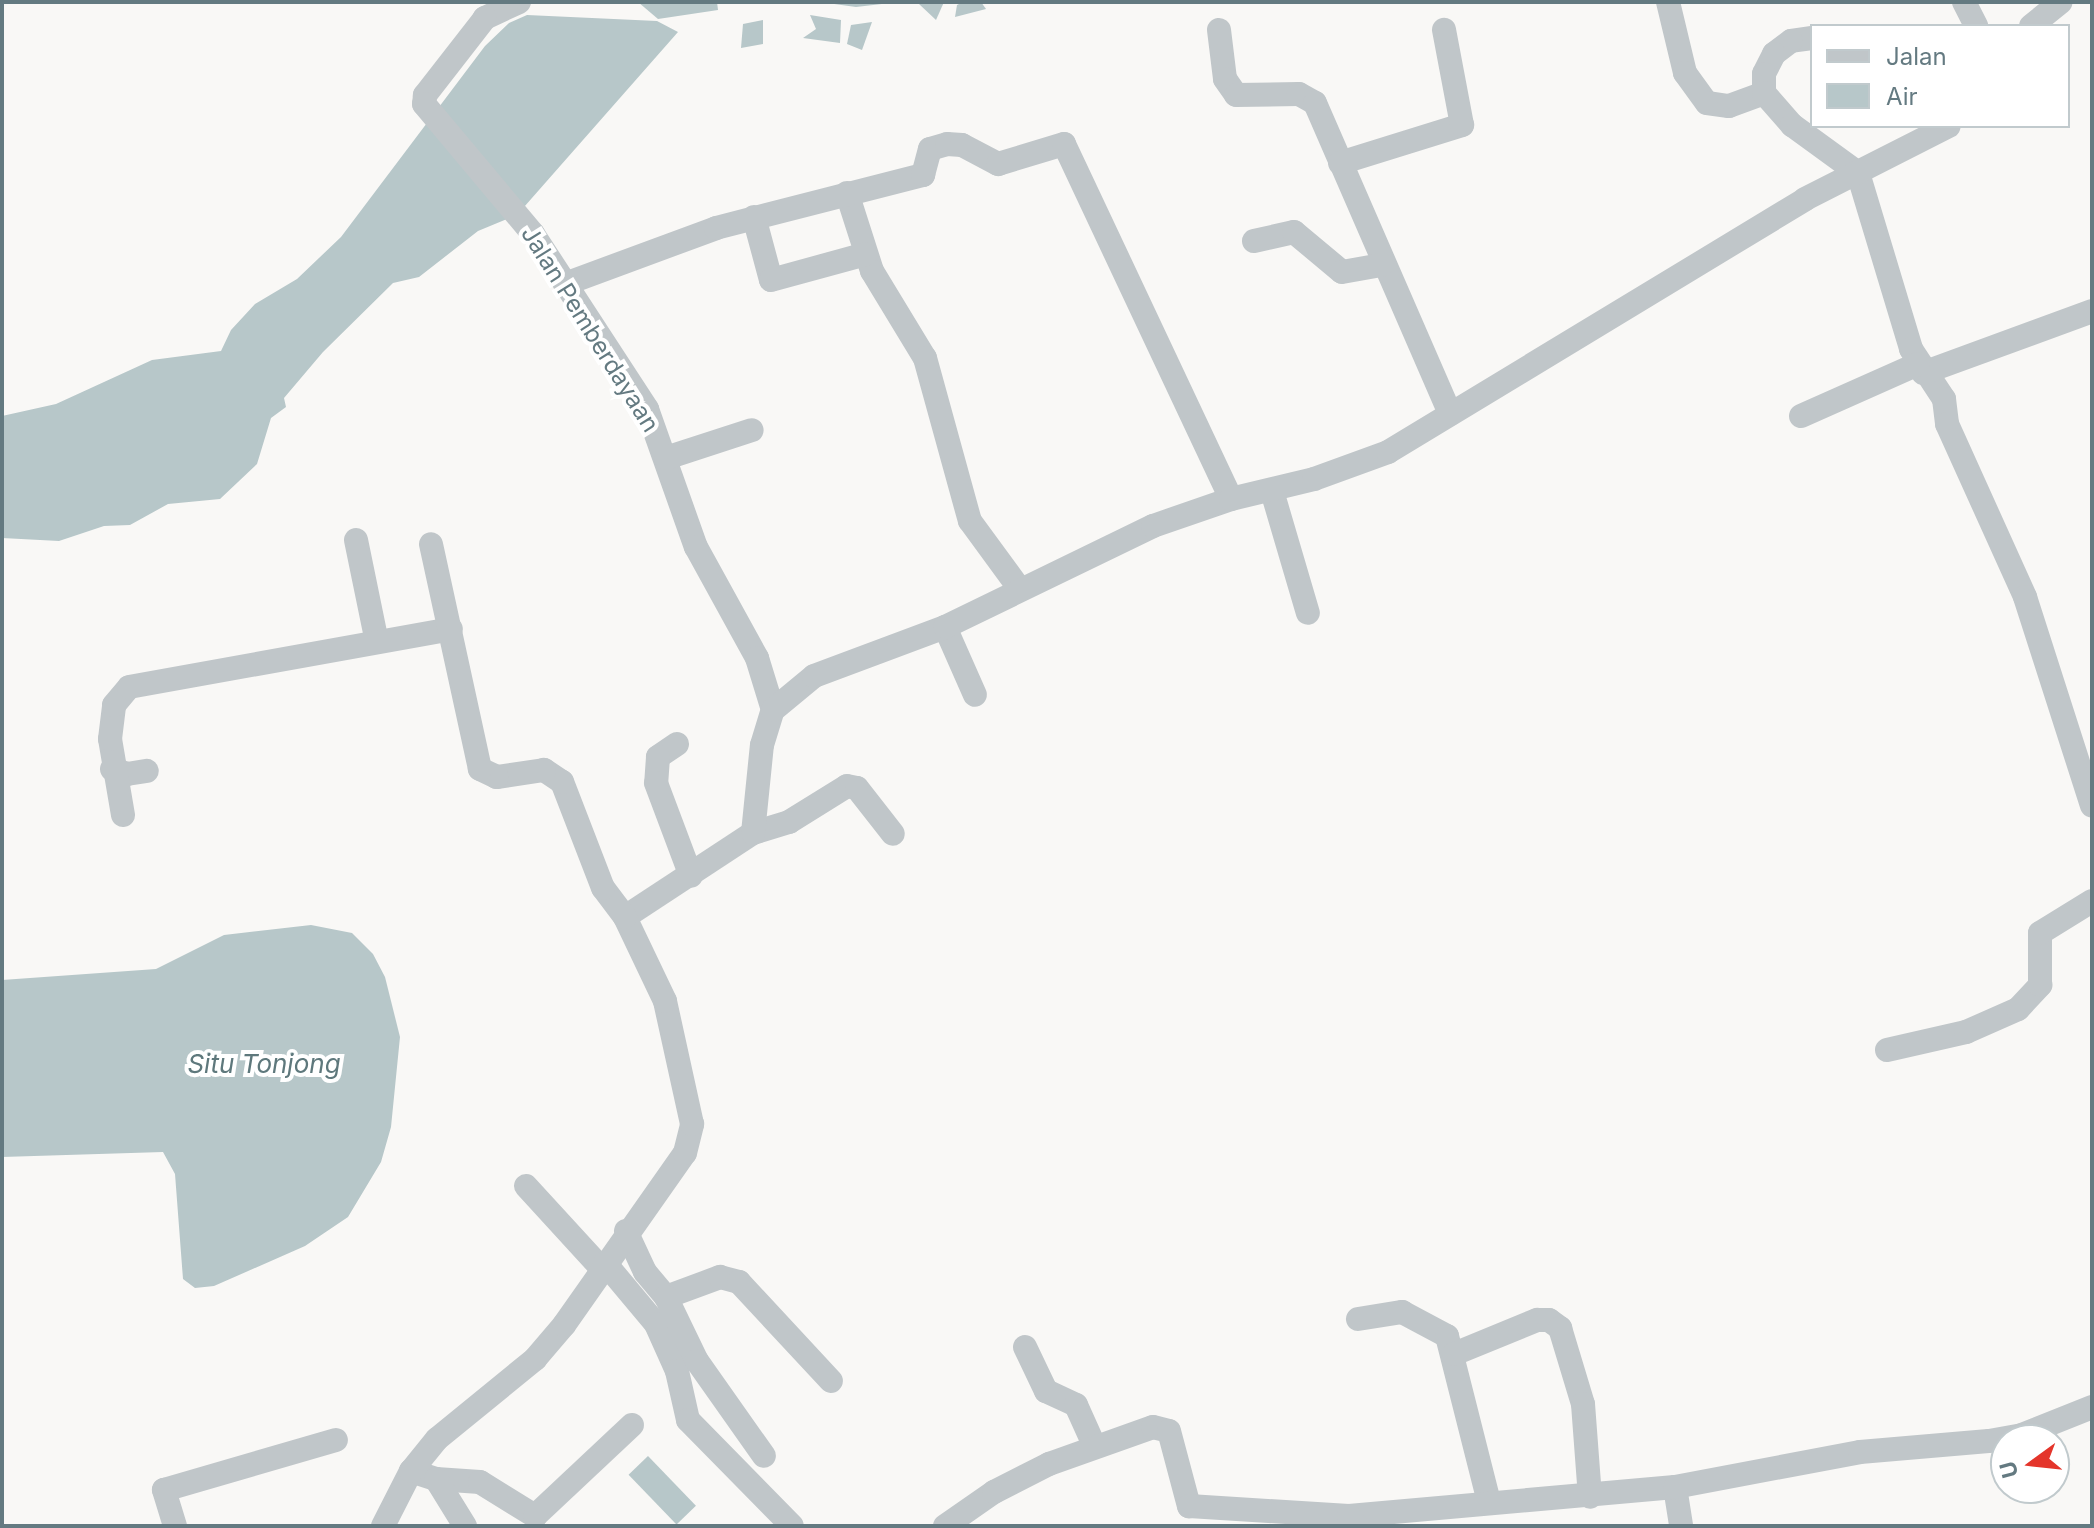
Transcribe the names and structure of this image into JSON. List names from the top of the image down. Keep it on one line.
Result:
{"streets":{"street":["Jalan Pemberdayaan"]},"water":["Situ Tonjong"],"legend":["Jalan","Air"],"north":"left"}
